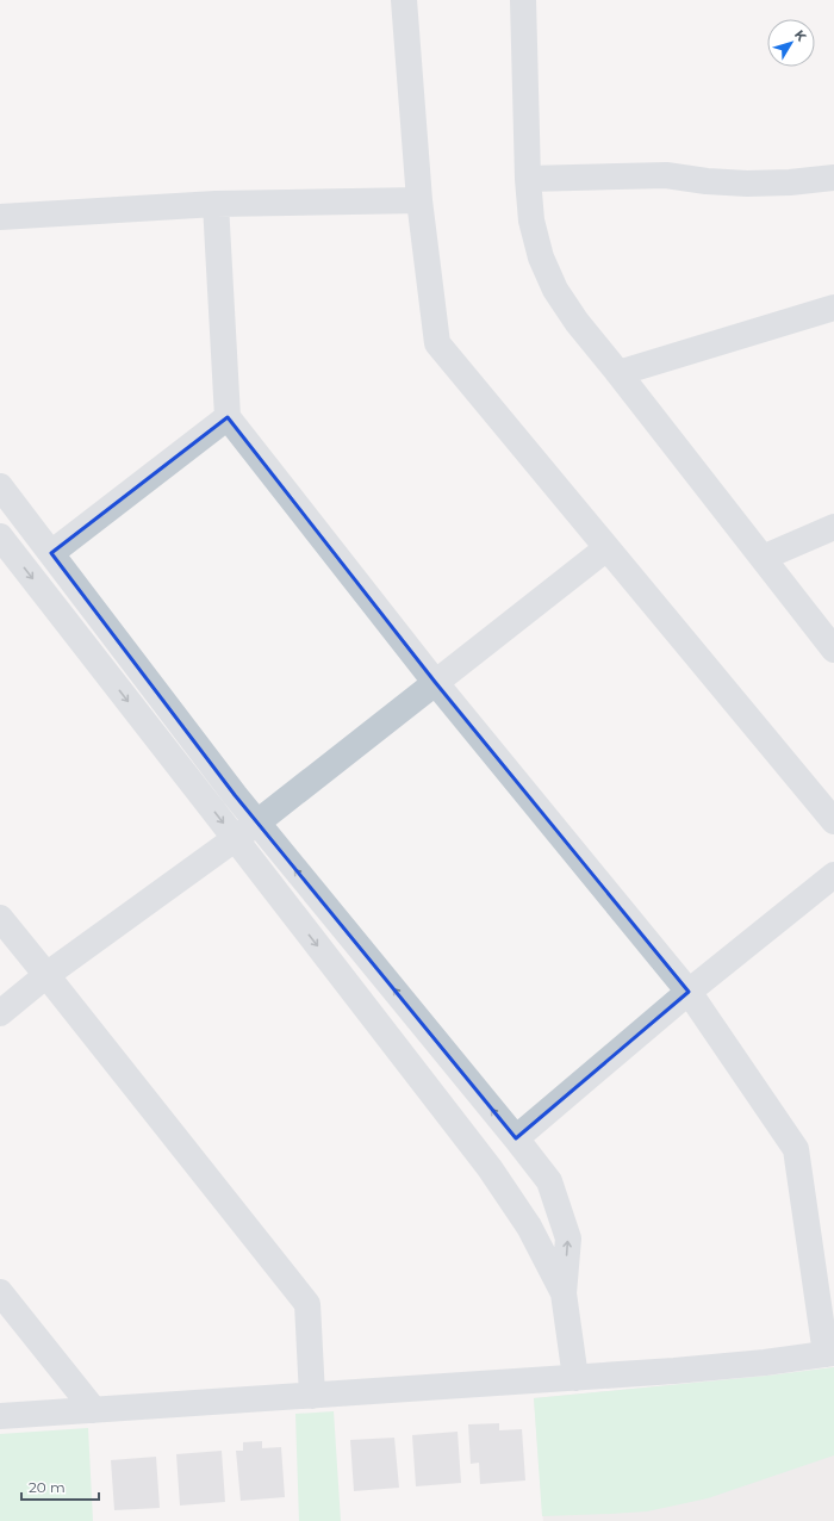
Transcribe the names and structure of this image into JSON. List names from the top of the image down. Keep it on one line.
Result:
{"scale_bar":"20 m","north":"top right"}
